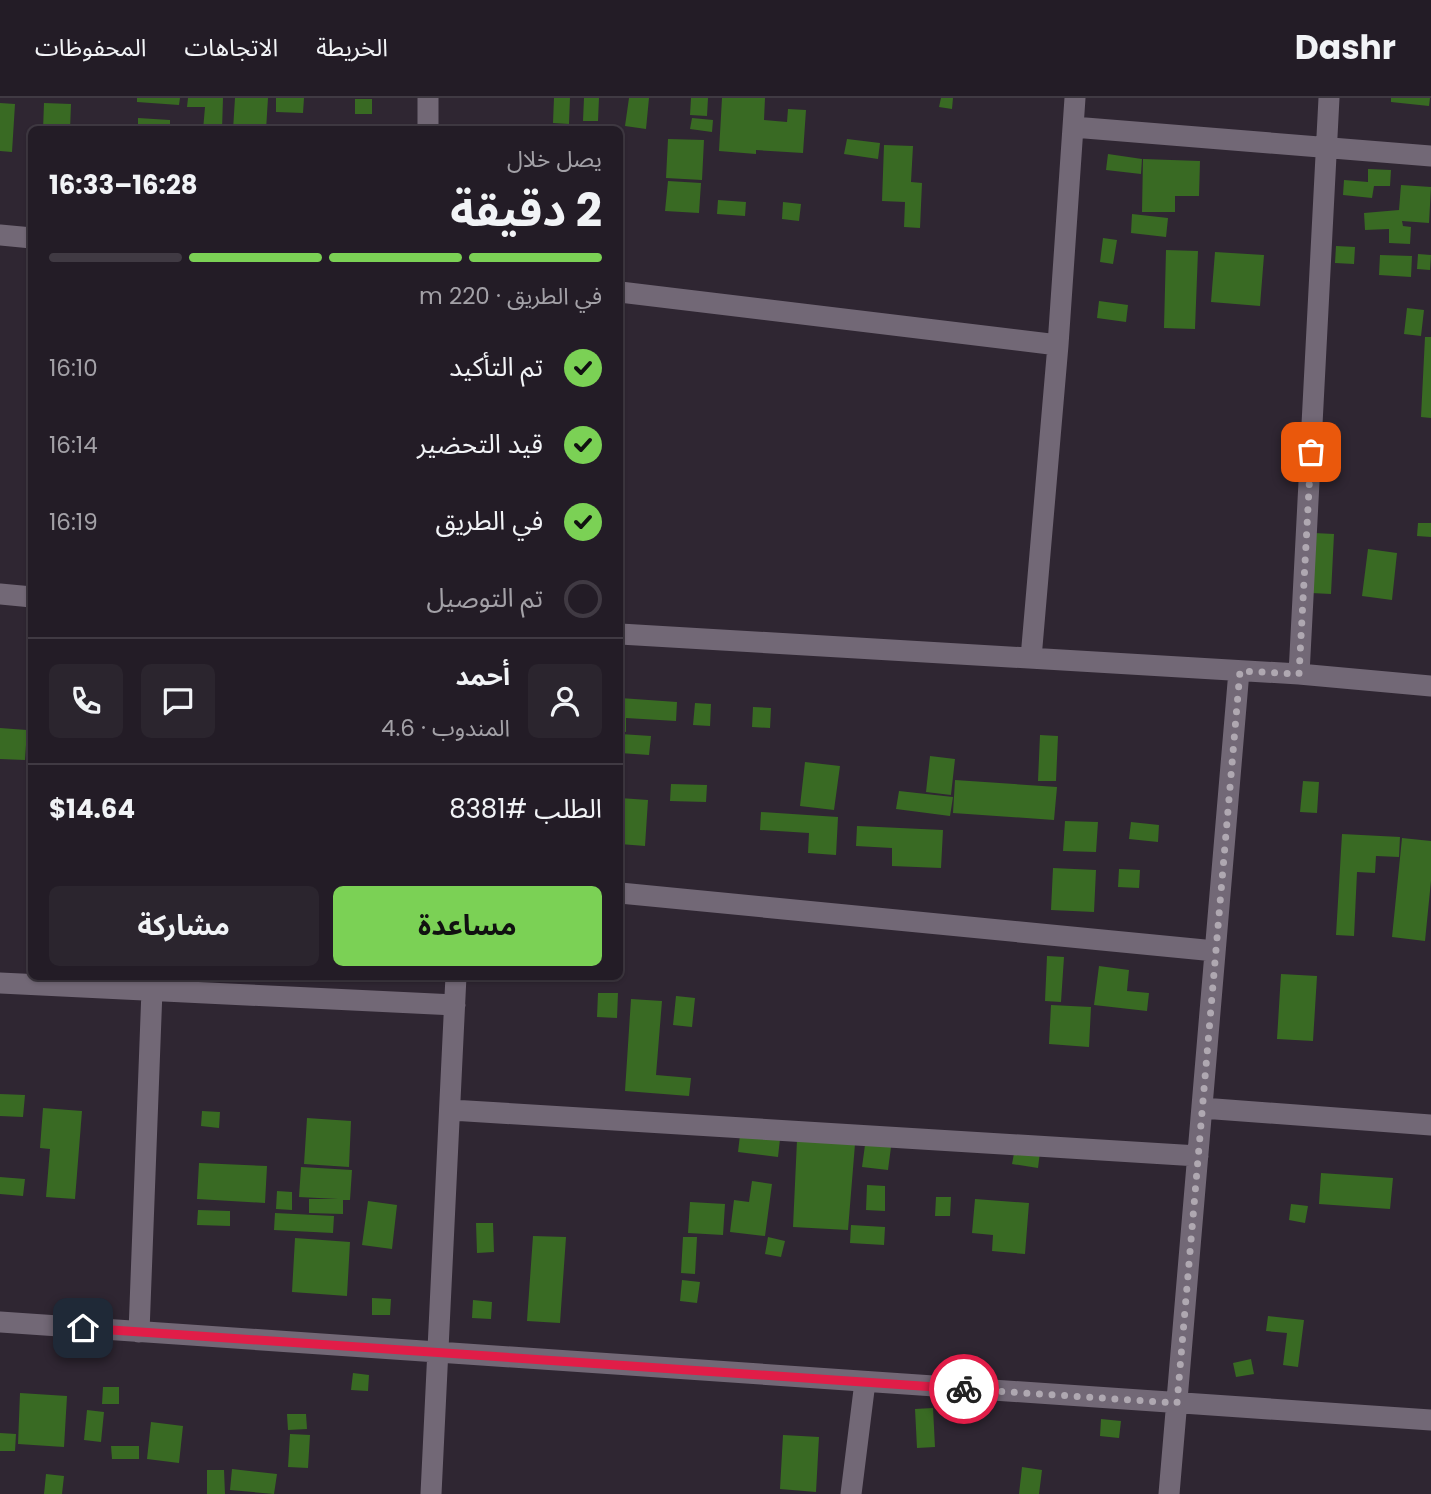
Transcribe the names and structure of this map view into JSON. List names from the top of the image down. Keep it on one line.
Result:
{"page":{"header":"Dashr","nav":["الخريطة","الاتجاهات","المحفوظات"],"heading":["2 دقيقة","يصل خلال","16:28–16:33"],"panel":["أحمد","المندوب · 4.6","الطلب #8381","$14.64"],"bar":"في الطريق · 220 m","list":[["تم التأكيد","16:10"],["قيد التحضير","16:14"],["في الطريق","16:19"],"تم التوصيل"],"buttons":["مساعدة","مشاركة"]}}
